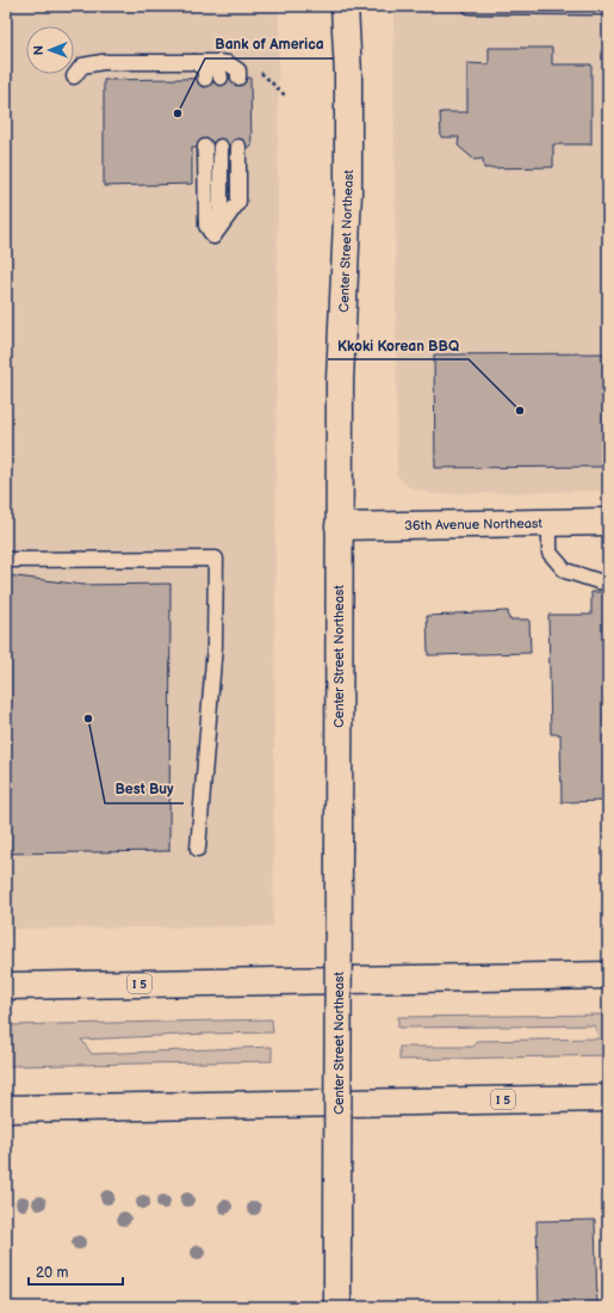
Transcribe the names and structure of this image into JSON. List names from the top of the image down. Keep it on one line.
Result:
{"streets":{"main road":["Center Street Northeast","36th Avenue Northeast","I 5"]},"crossings":[["Center Street Northeast","36th Avenue Northeast"]],"places":["Bank of America","Kkoki Korean BBQ","Best Buy"],"scale_bar":"20 m","north":"left"}
